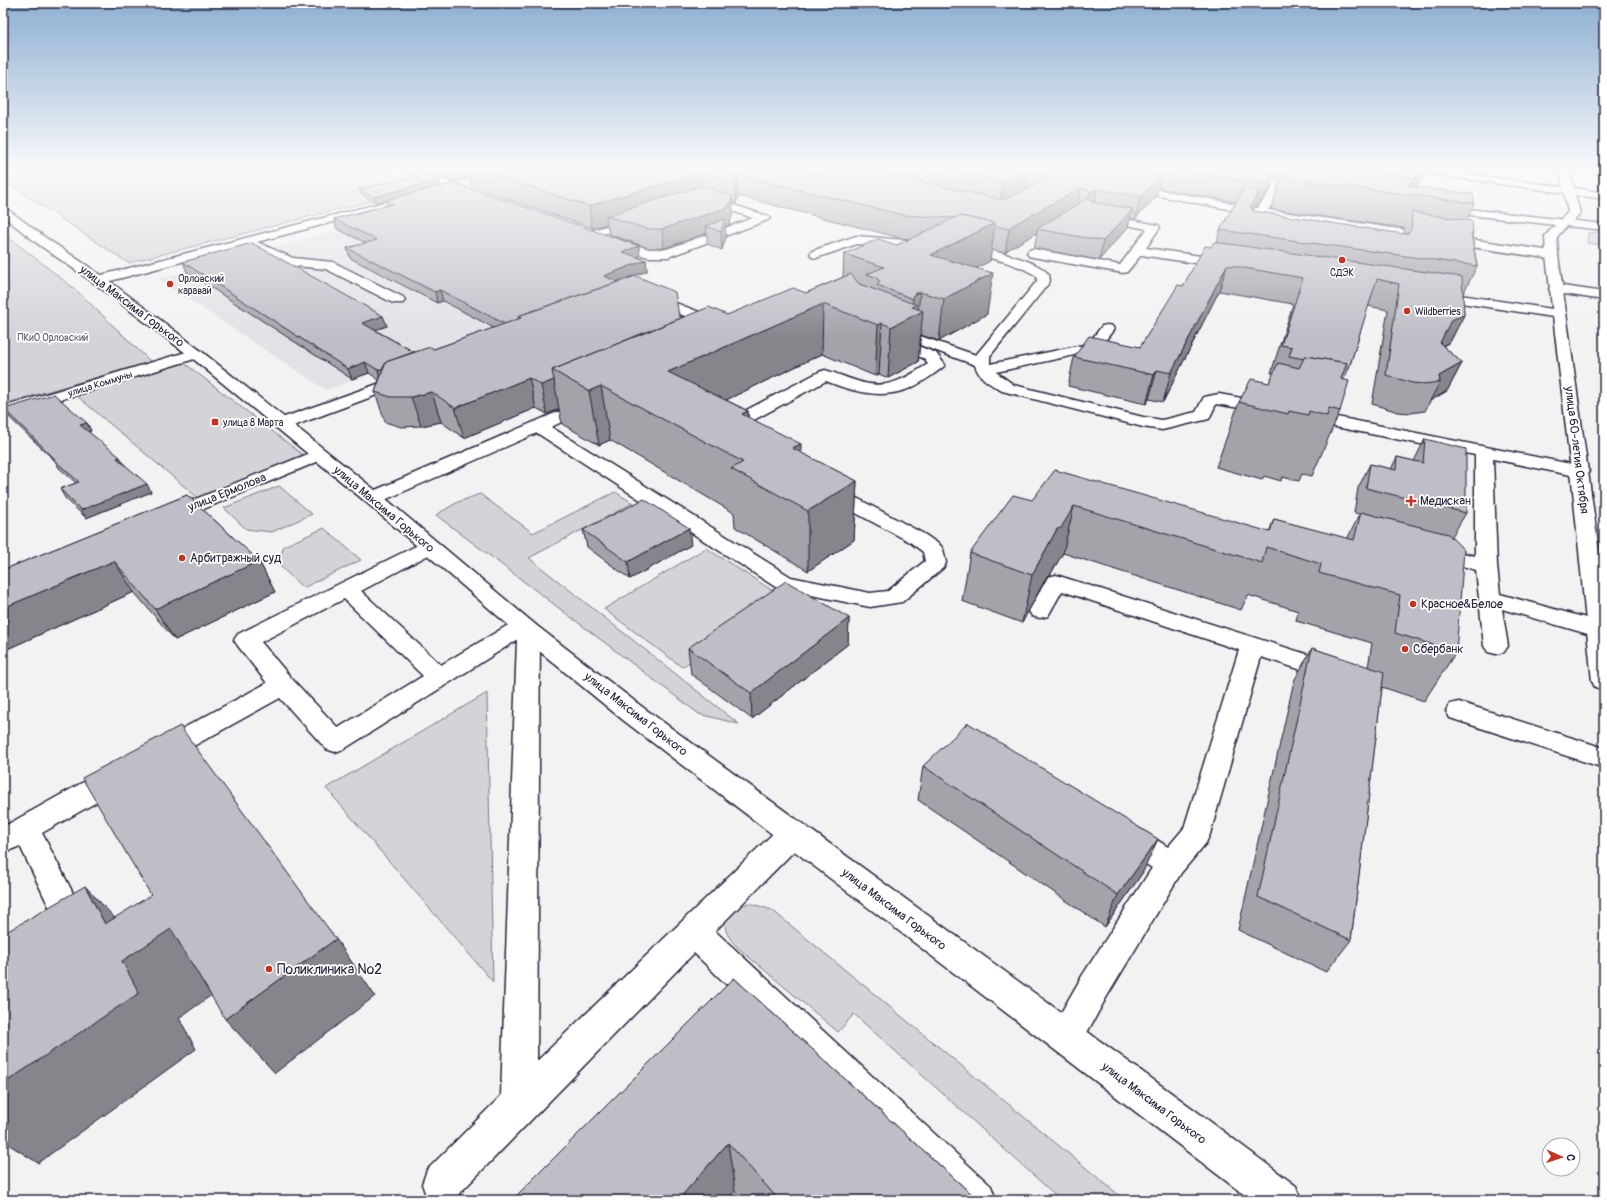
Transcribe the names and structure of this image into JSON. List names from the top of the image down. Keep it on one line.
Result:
{"streets":{"main road":["улица Максима Горького","улица Коммуны","улица 60-летия Октября","улица Ермолова"]},"crossings":[["улица Максима Горького","улица Коммуны"],["улица Максима Горького","улица Ермолова"]],"parks":["ПКиО Орловский"],"places":{"other":["СДЭК","Орловский каравай","Wildberries","Арбитражный суд","Красное&Белое","Сбербанк","Поликлиника №2"],"transit":["улица 8 Марта"],"health":["Медискан"]},"north":"right"}
